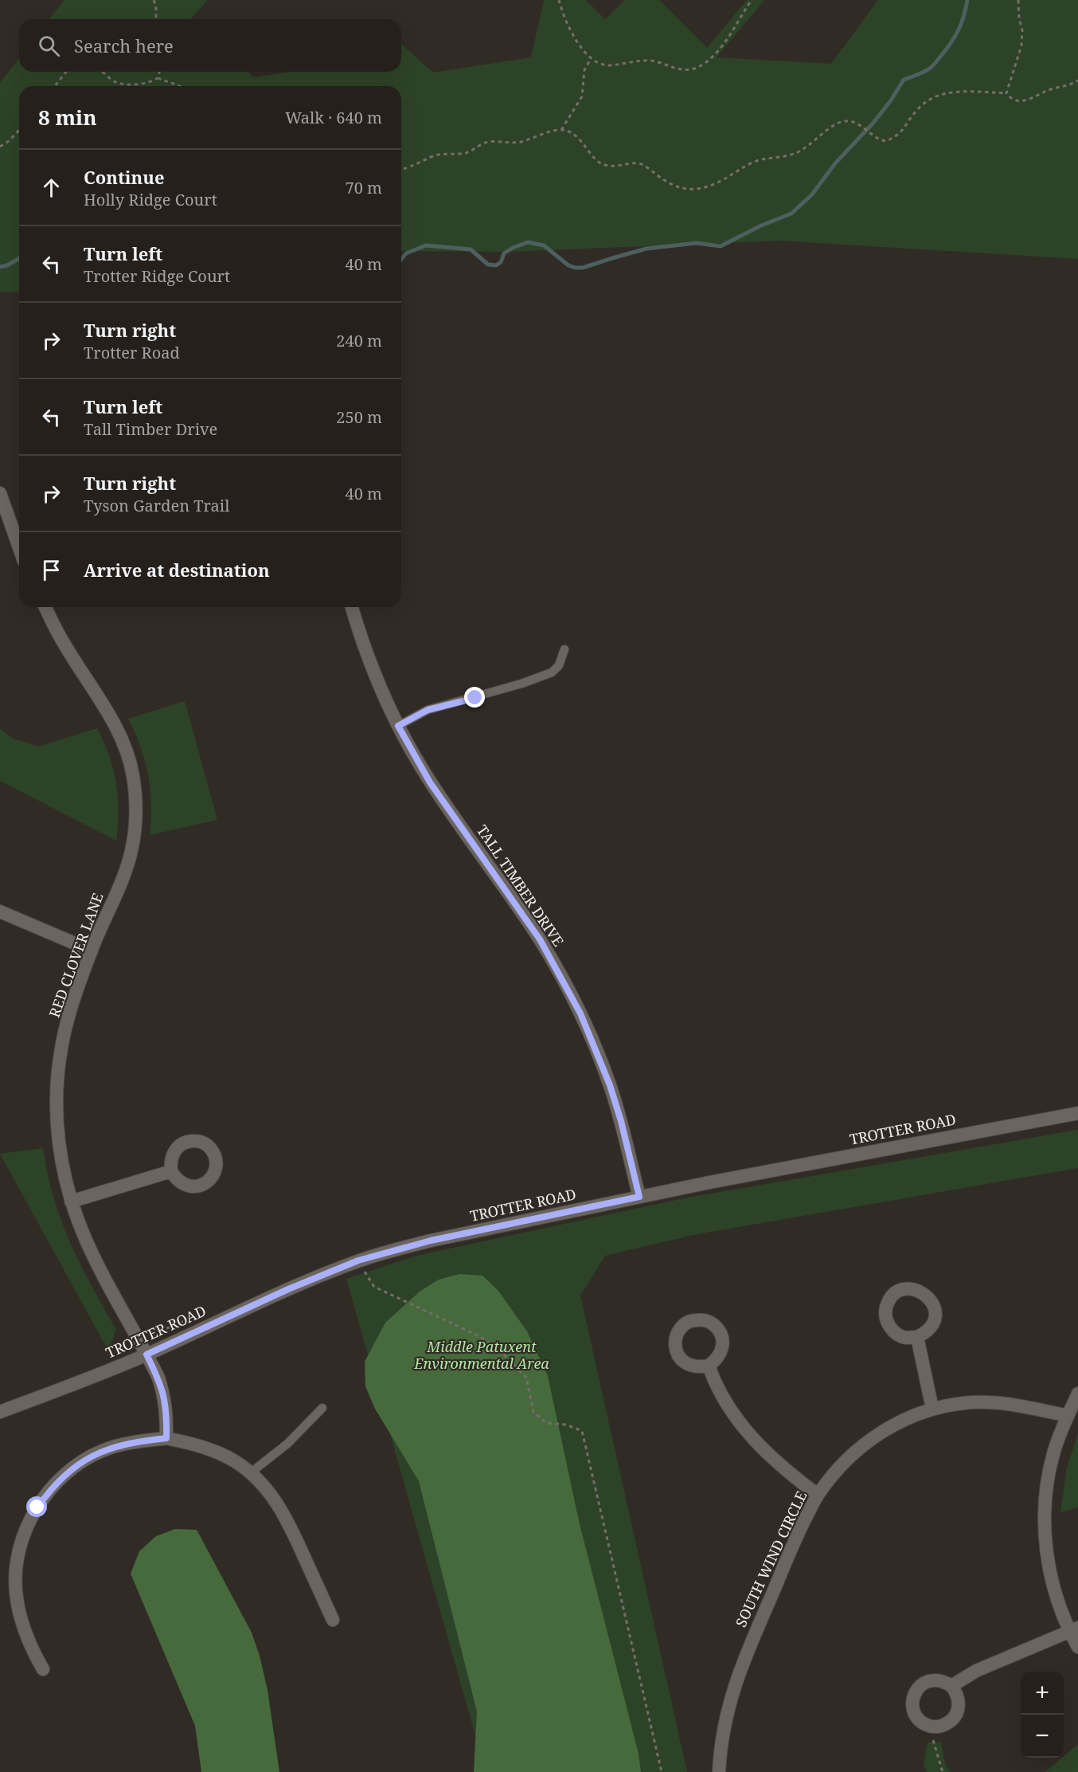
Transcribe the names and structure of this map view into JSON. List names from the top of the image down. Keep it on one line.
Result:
{"streets":{"street":["TALL TIMBER DRIVE","RED CLOVER LANE","TROTTER ROAD","SOUTH WIND CIRCLE"]},"crossings":[["TALL TIMBER DRIVE","TROTTER ROAD"],["RED CLOVER LANE","TROTTER ROAD"]],"parks":["Middle Patuxent Environmental Area"],"page":{"search":"Search here","heading":["8 min","Walk · 640 m"],"list":[["Continue","Holly Ridge Court","70 m"],["Turn left","Trotter Ridge Court","40 m"],["Turn right","Trotter Road","240 m"],["Turn left","Tall Timber Drive","250 m"],["Turn right","Tyson Garden Trail","40 m"],"Arrive at destination"],"map_buttons":["+","−"]}}
